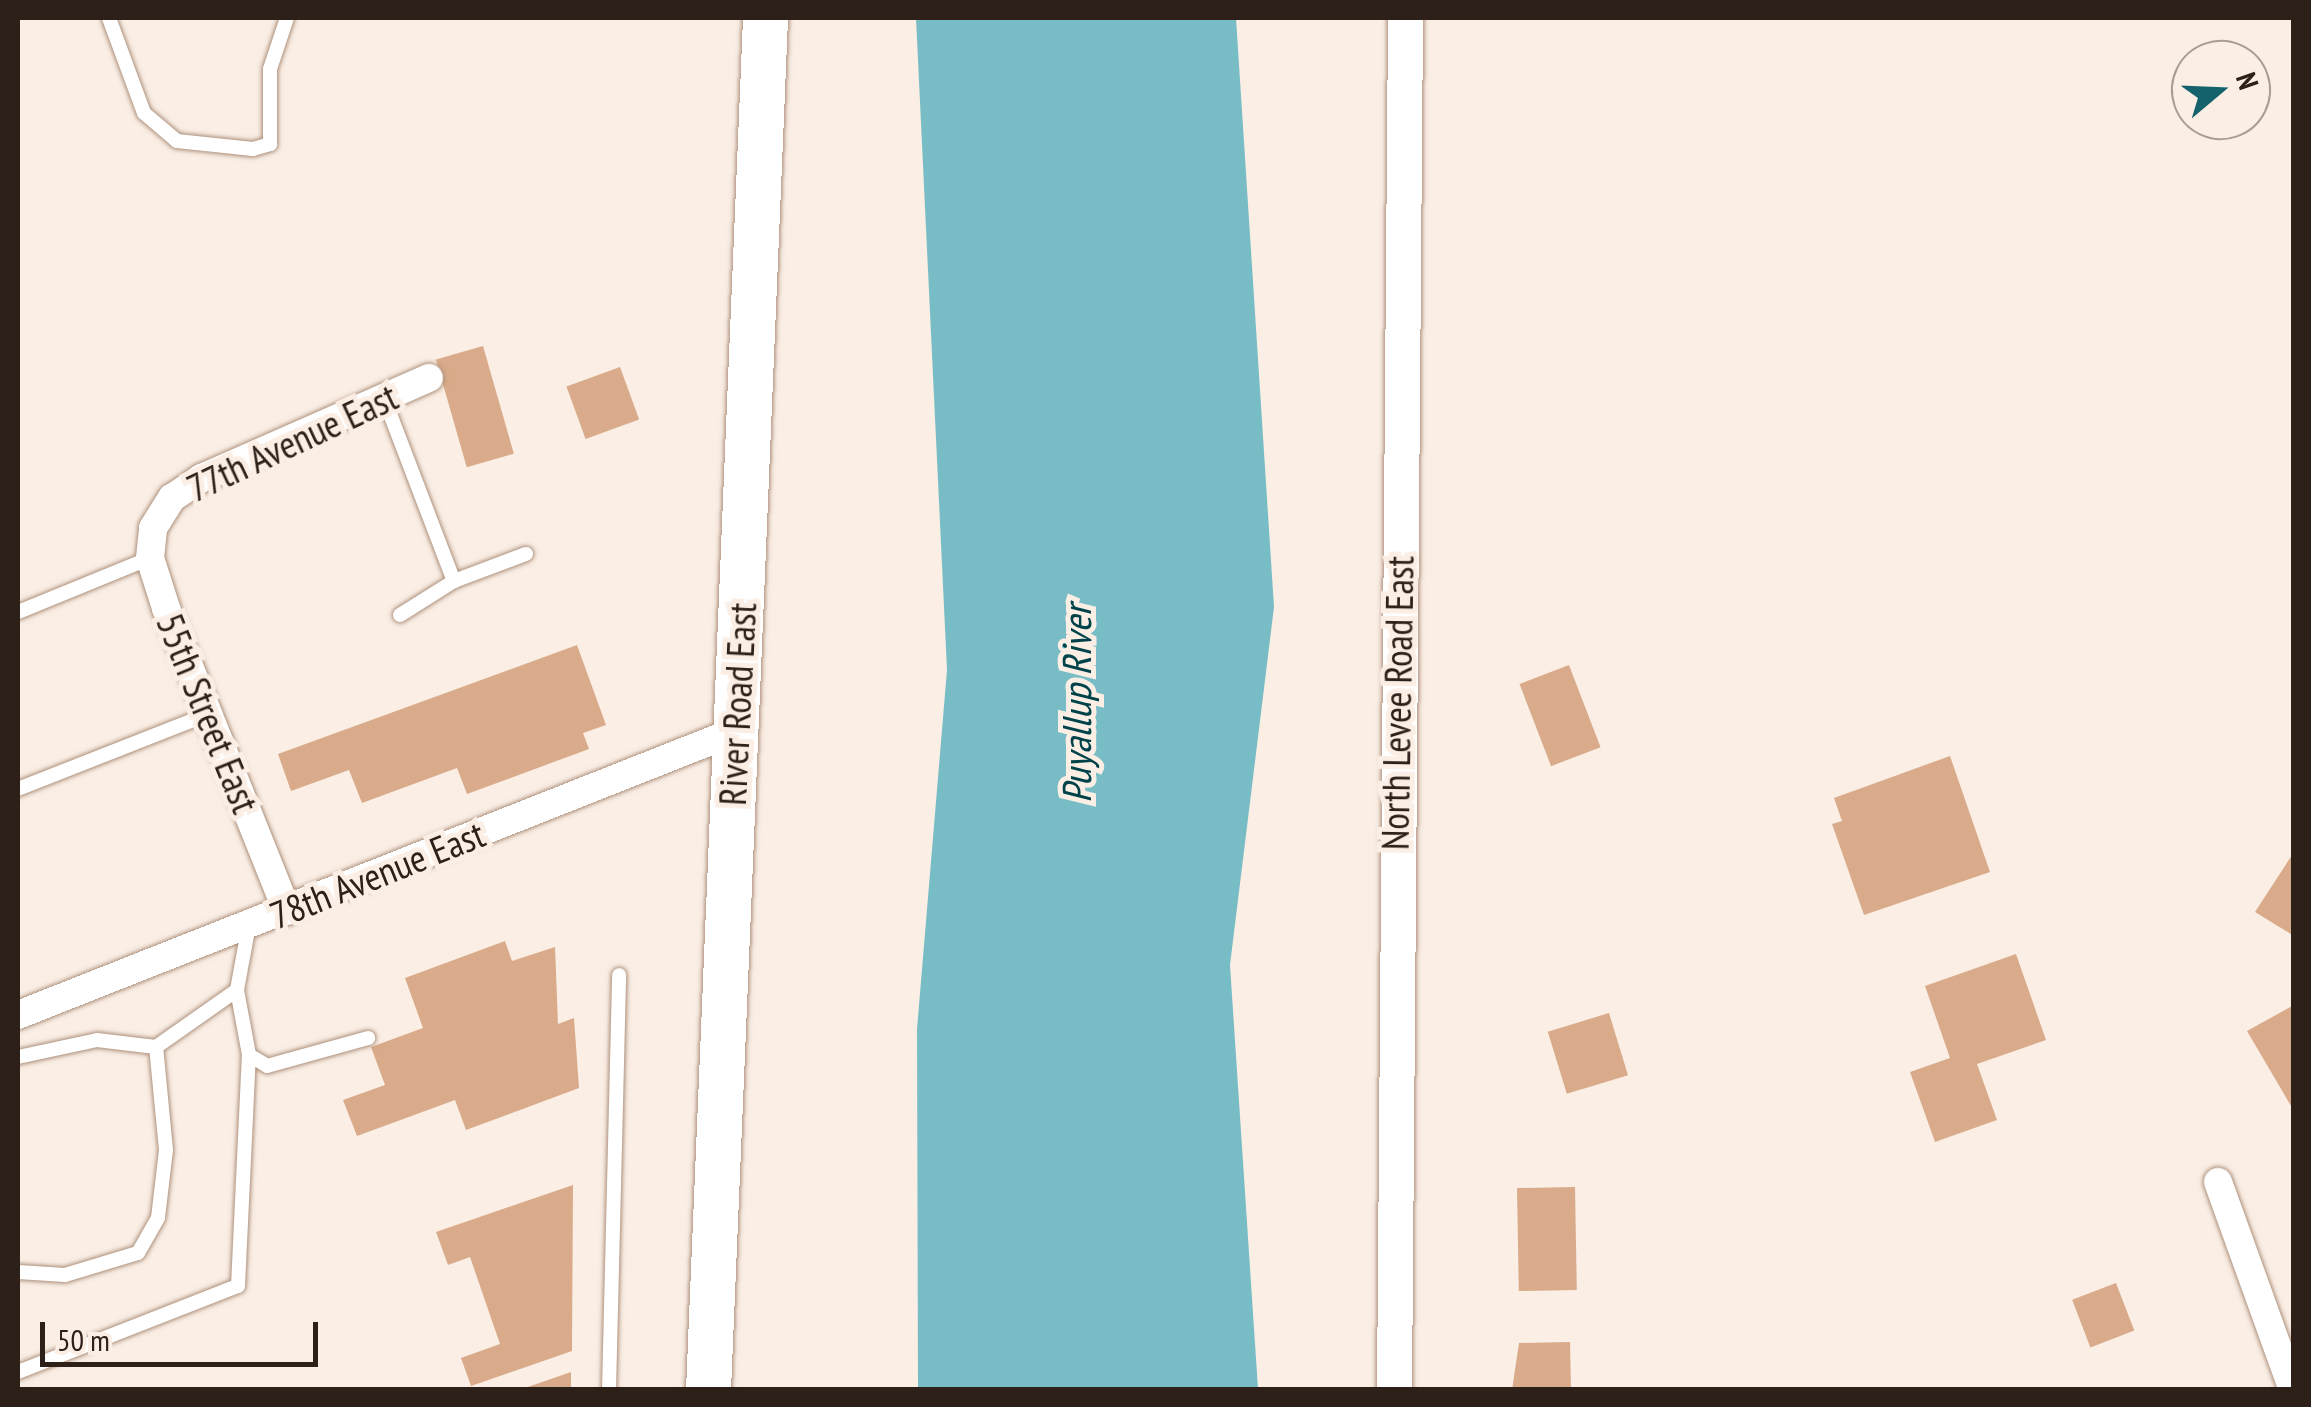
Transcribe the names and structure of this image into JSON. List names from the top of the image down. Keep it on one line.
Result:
{"streets":{"main road":["River Road East"],"street":["77th Avenue East","North Levee Road East","55th Street East","78th Avenue East"]},"crossings":[["77th Avenue East","55th Street East"],["River Road East","78th Avenue East"],["55th Street East","78th Avenue East"]],"water":["Puyallup River"],"scale_bar":"50 m","north":"right"}
